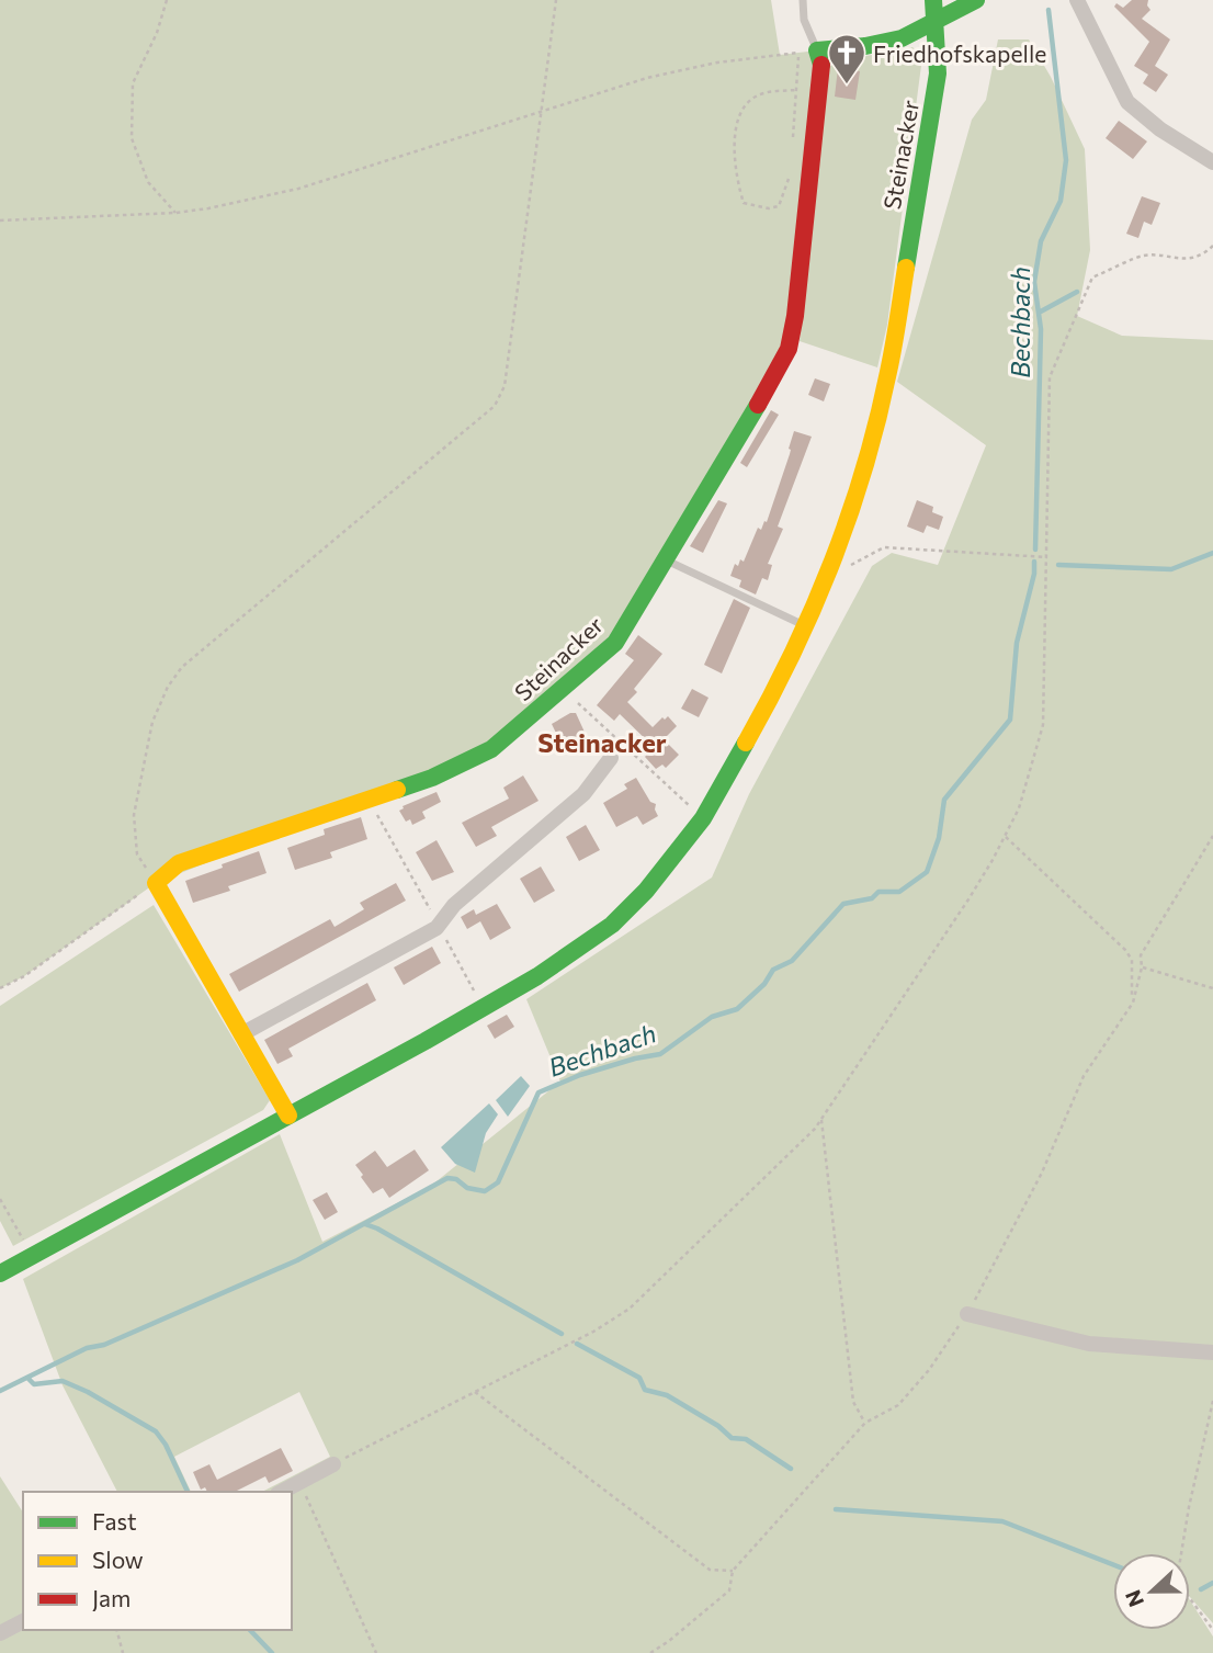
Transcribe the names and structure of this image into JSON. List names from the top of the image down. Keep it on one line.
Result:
{"streets":{"main road":["Steinacker"]},"districts":["Steinacker"],"water":["Bechbach"],"places":{"church":["Friedhofskapelle"]},"legend":["Fast","Slow","Jam"],"north":"left"}
